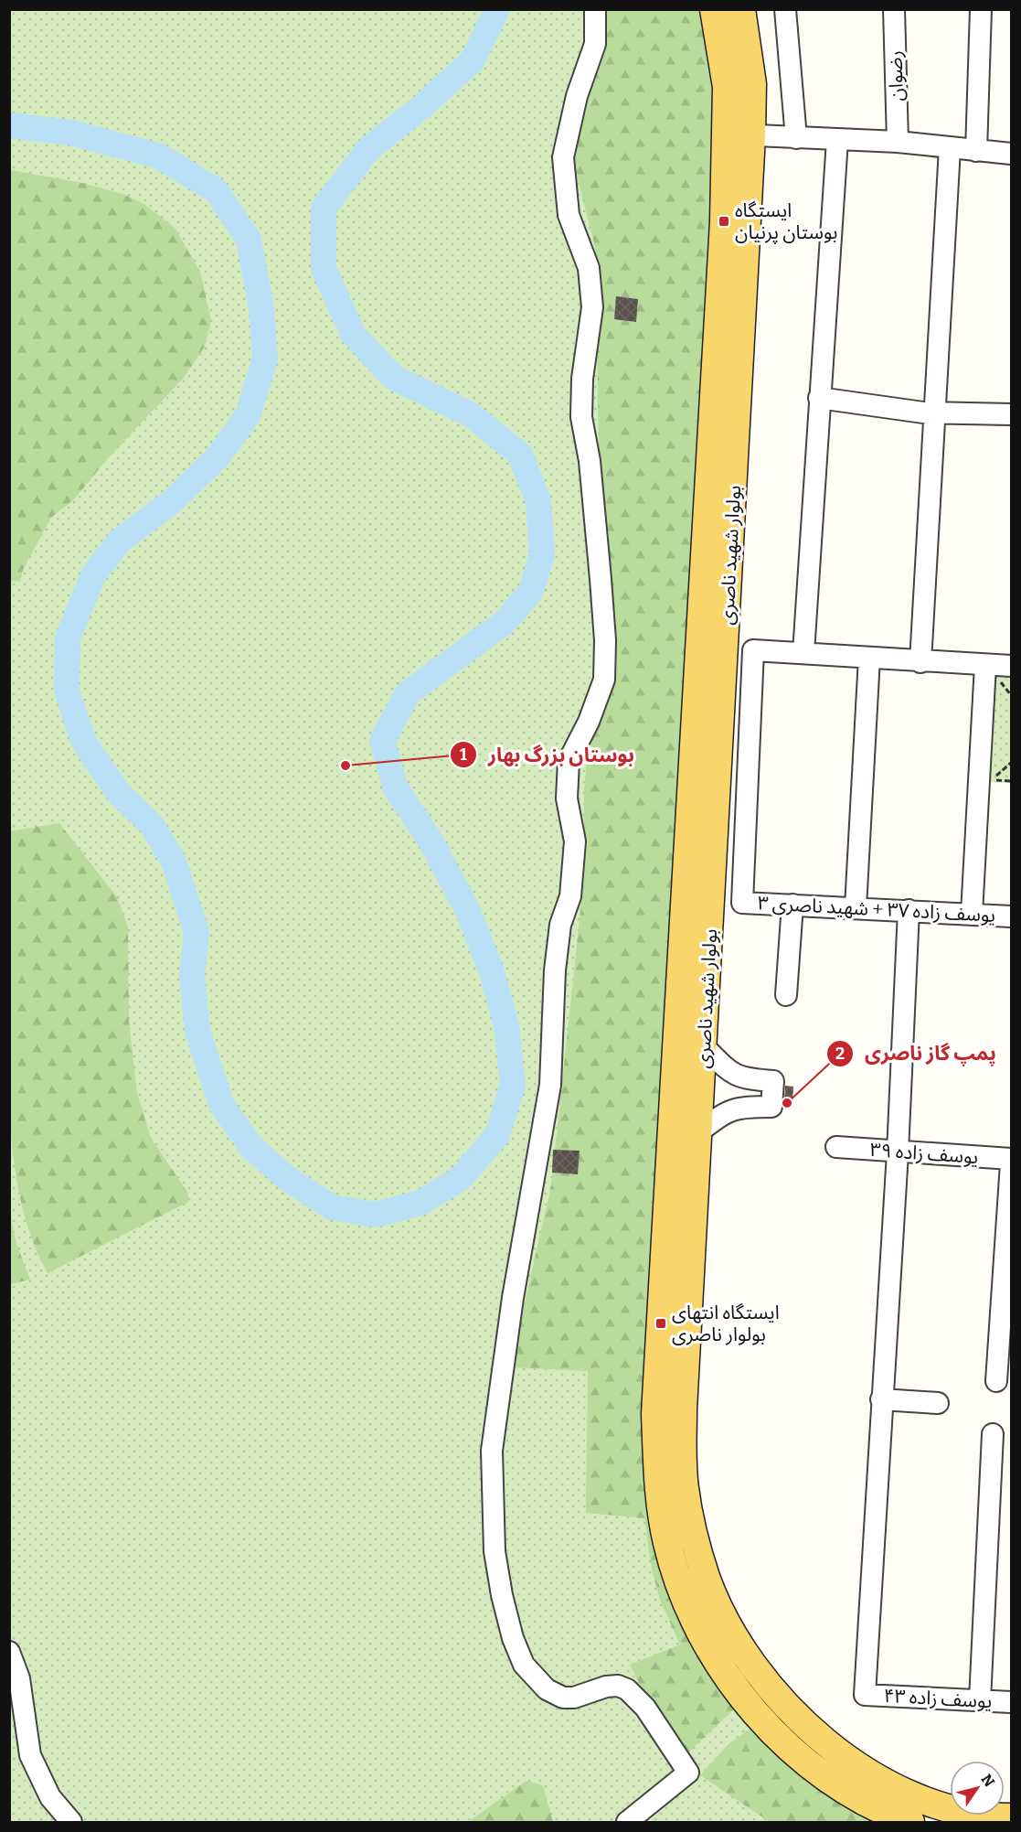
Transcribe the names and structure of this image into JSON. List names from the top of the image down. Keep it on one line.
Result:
{"streets":{"main road":["بولوار شهید ناصری"],"street":["رضوان","یوسف زاده ۳۷ + شهید ناصری ۳","یوسف زاده ۳۹","یوسف زاده ۴۳"]},"places":{"transit":["ایستگاه بوستان پرنیان","ایستگاه انتهای بولوار ناصری"],"other":["بوستان بزرگ بهار","پمپ گاز ناصری"]},"north":"top right"}
